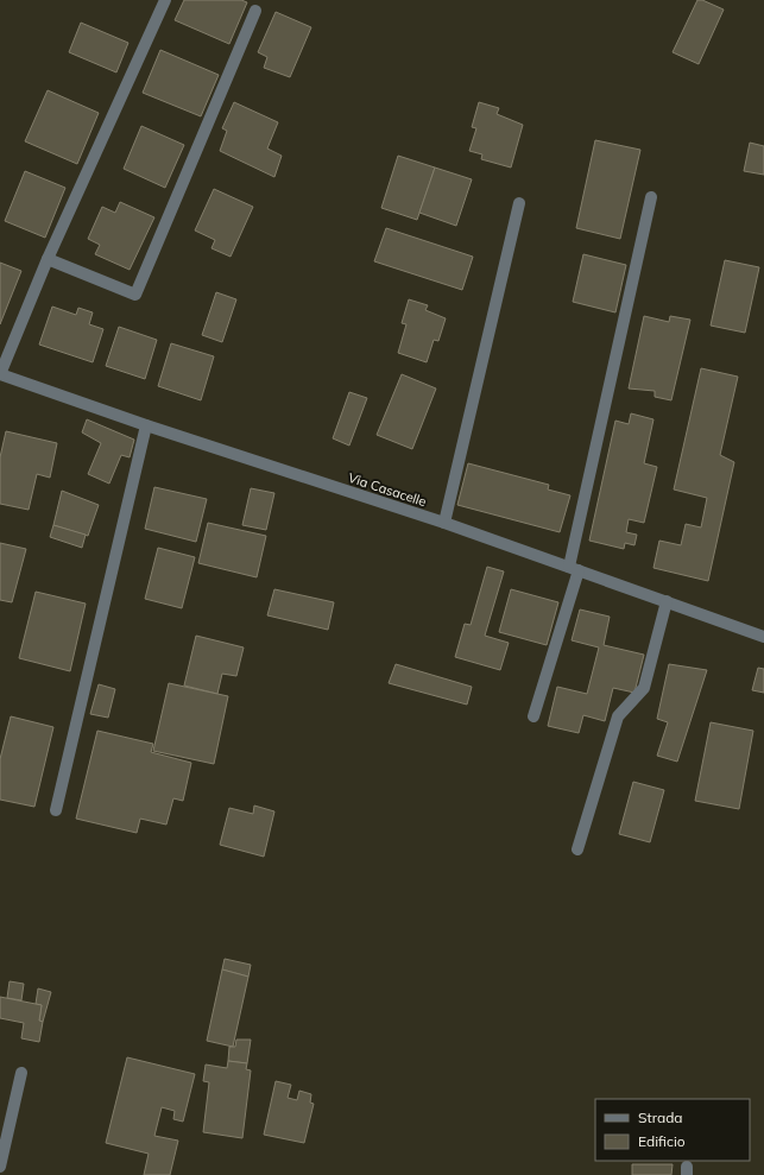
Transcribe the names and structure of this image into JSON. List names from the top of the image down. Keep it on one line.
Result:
{"streets":{"street":["Via Casacelle"]},"legend":["Strada","Edificio"]}
